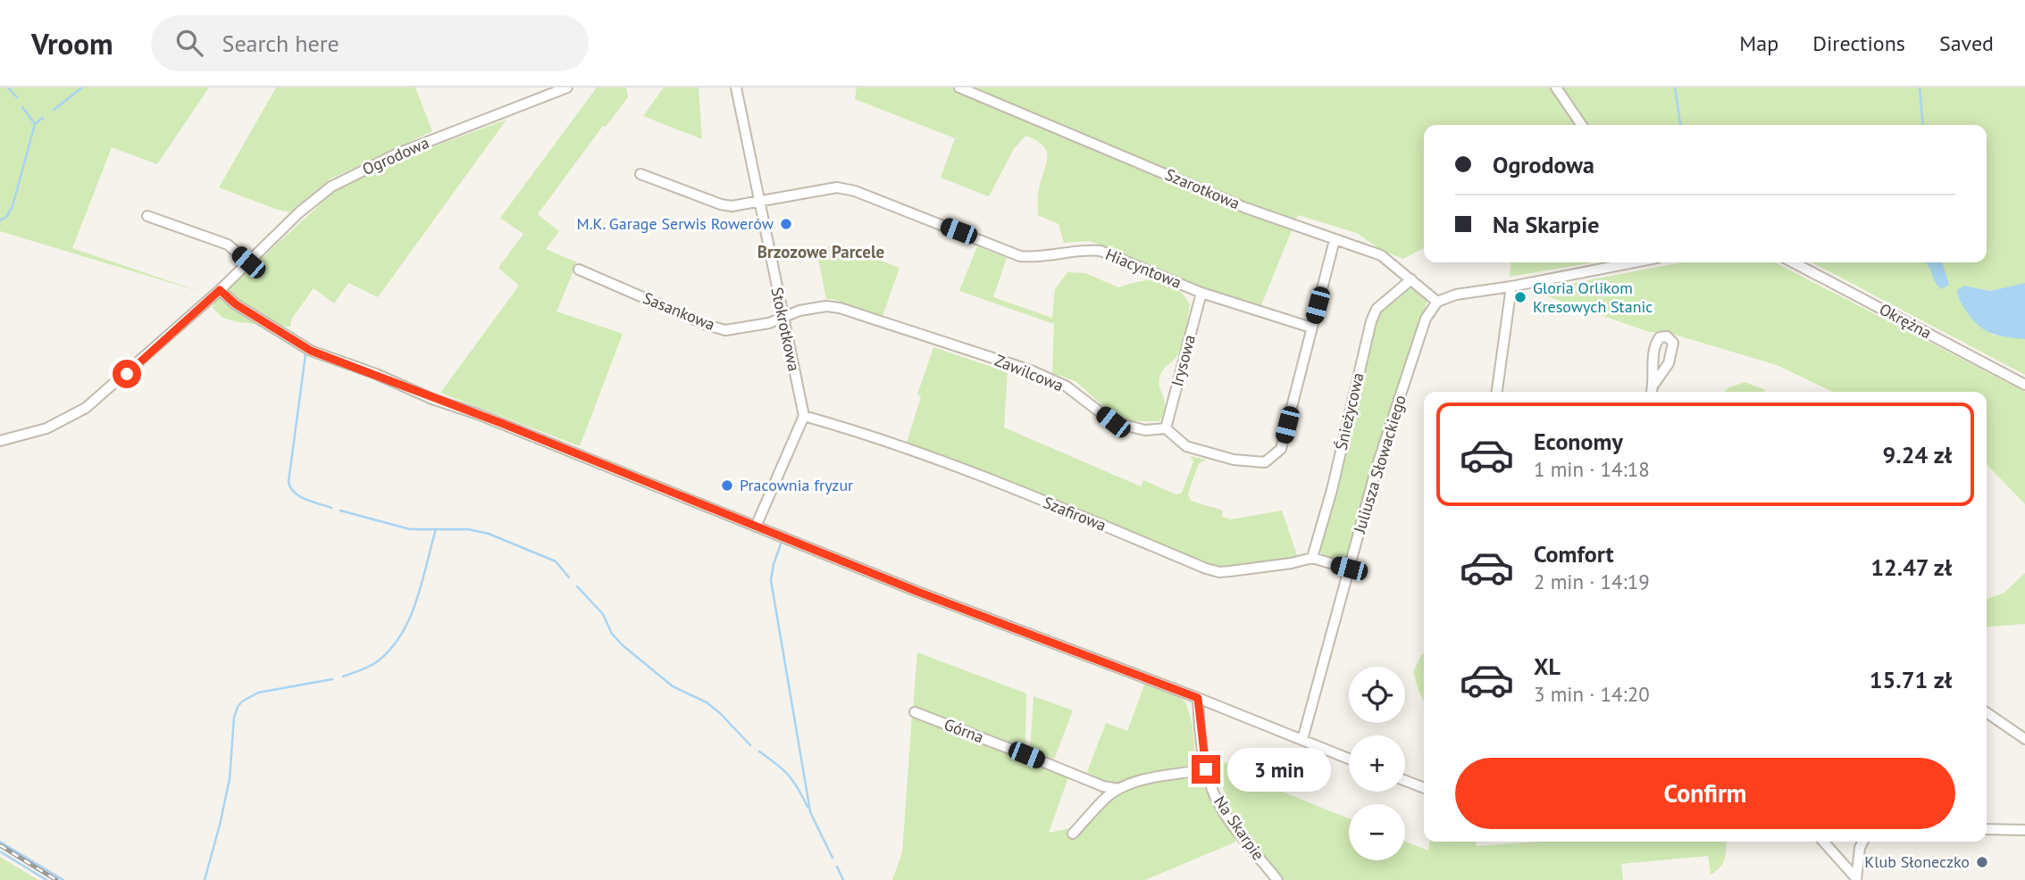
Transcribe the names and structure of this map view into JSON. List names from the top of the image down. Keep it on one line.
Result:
{"streets":{"street":["Ogrodowa","Szarotkowa","Hiacyntowa","Sasankowa","Okrężna","Stokrotkowa","Irysowa","Zawilcowa","Śnieżycowa","Juliusza Słowackiego","Szafirowa","Górna","Na Skarpie"]},"crossings":[["Szarotkowa","Śnieżycowa"],["Szarotkowa","Juliusza Słowackiego"],["Hiacyntowa","Stokrotkowa"],["Hiacyntowa","Irysowa"],["Sasankowa","Stokrotkowa"],["Sasankowa","Zawilcowa"],["Stokrotkowa","Zawilcowa"],["Stokrotkowa","Szafirowa"],["Irysowa","Zawilcowa"],["Śnieżycowa","Szafirowa"],["Juliusza Słowackiego","Szafirowa"]],"districts":["Brzozowe Parcele"],"places":["M.K. Garage Serwis Rowerów","Gloria Orlikom Kresowych Stanic","Pracownia fryzur","Klub Słoneczko"],"page":{"header":"Vroom","search":"Search here","nav":["Map","Directions","Saved"],"banner":["Ogrodowa","Na Skarpie"],"list":[{"name":"Economy","note":"1 min · 14:18","value":"9.24 zł"},{"name":"Comfort","note":"2 min · 14:19","value":"12.47 zł"},{"name":"XL","note":"3 min · 14:20","value":"15.71 zł"}],"map_buttons":["+","−"],"buttons":"Confirm","bubble":"3 min"}}
